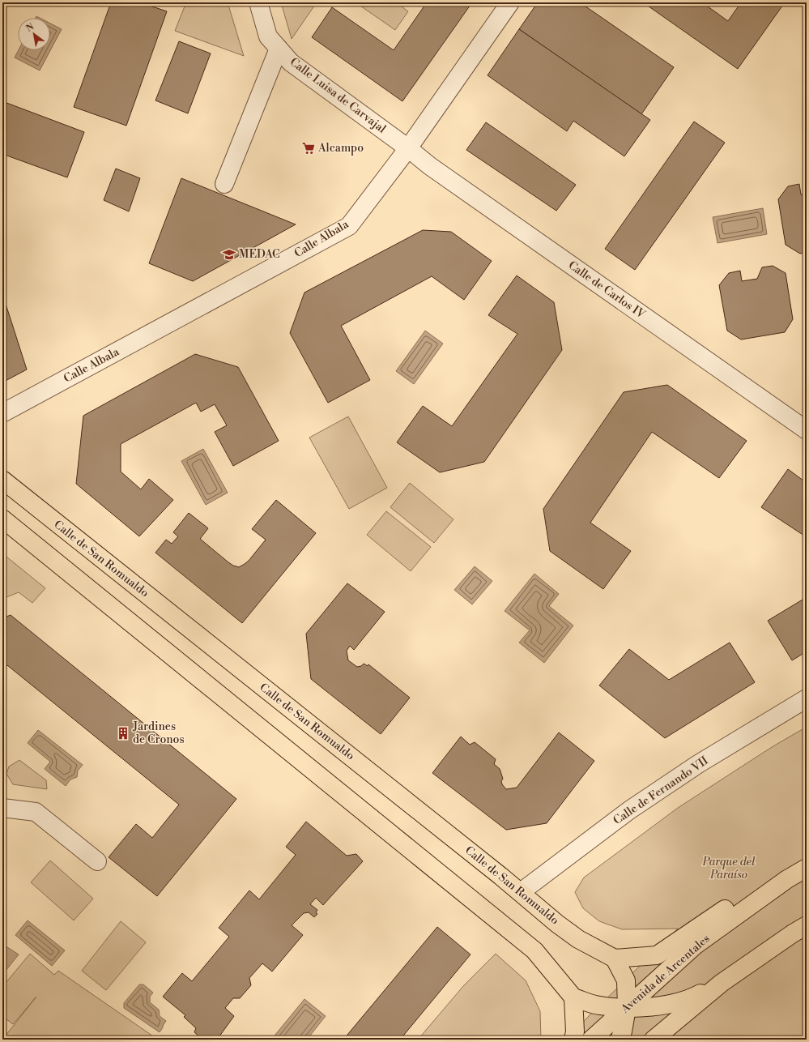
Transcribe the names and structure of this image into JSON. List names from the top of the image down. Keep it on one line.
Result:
{"streets":{"main road":["Calle de San Romualdo","Avenida de Arcentales"],"street":["Calle Luisa de Carvajal","Calle Albala","Calle de Carlos IV","Calle de Fernando VII"]},"crossings":[["Calle Luisa de Carvajal","Calle Albala"],["Calle Luisa de Carvajal","Calle de Carlos IV"],["Calle Albala","Calle de Carlos IV"],["Calle de San Romualdo","Calle de Fernando VII"]],"parks":["Parque del Paraíso"],"places":{"supermarket":["Alcampo"],"school or university":["MEDAC"],"building":["Jardines de Cronos"]},"north":"top left"}
